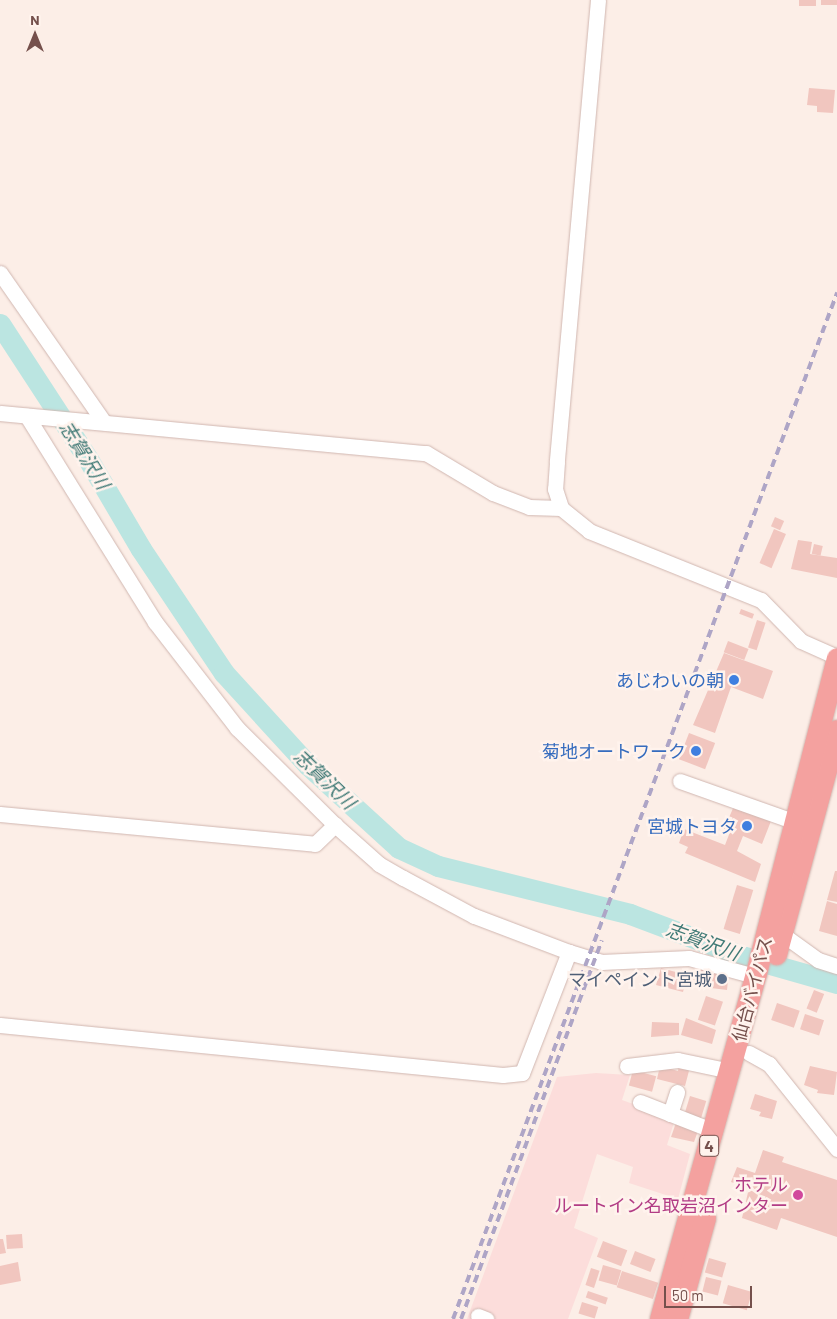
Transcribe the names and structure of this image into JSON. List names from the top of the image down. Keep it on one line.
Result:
{"streets":{"highway":["仙台バイパス","4"]},"water":["志賀沢川"],"places":["あじわいの朝","菊地オートワーク","宮城トヨタ","マイペイント宮城","ホテル ルートイン名取岩沼インター"],"scale_bar":"50 m","north":"top"}
